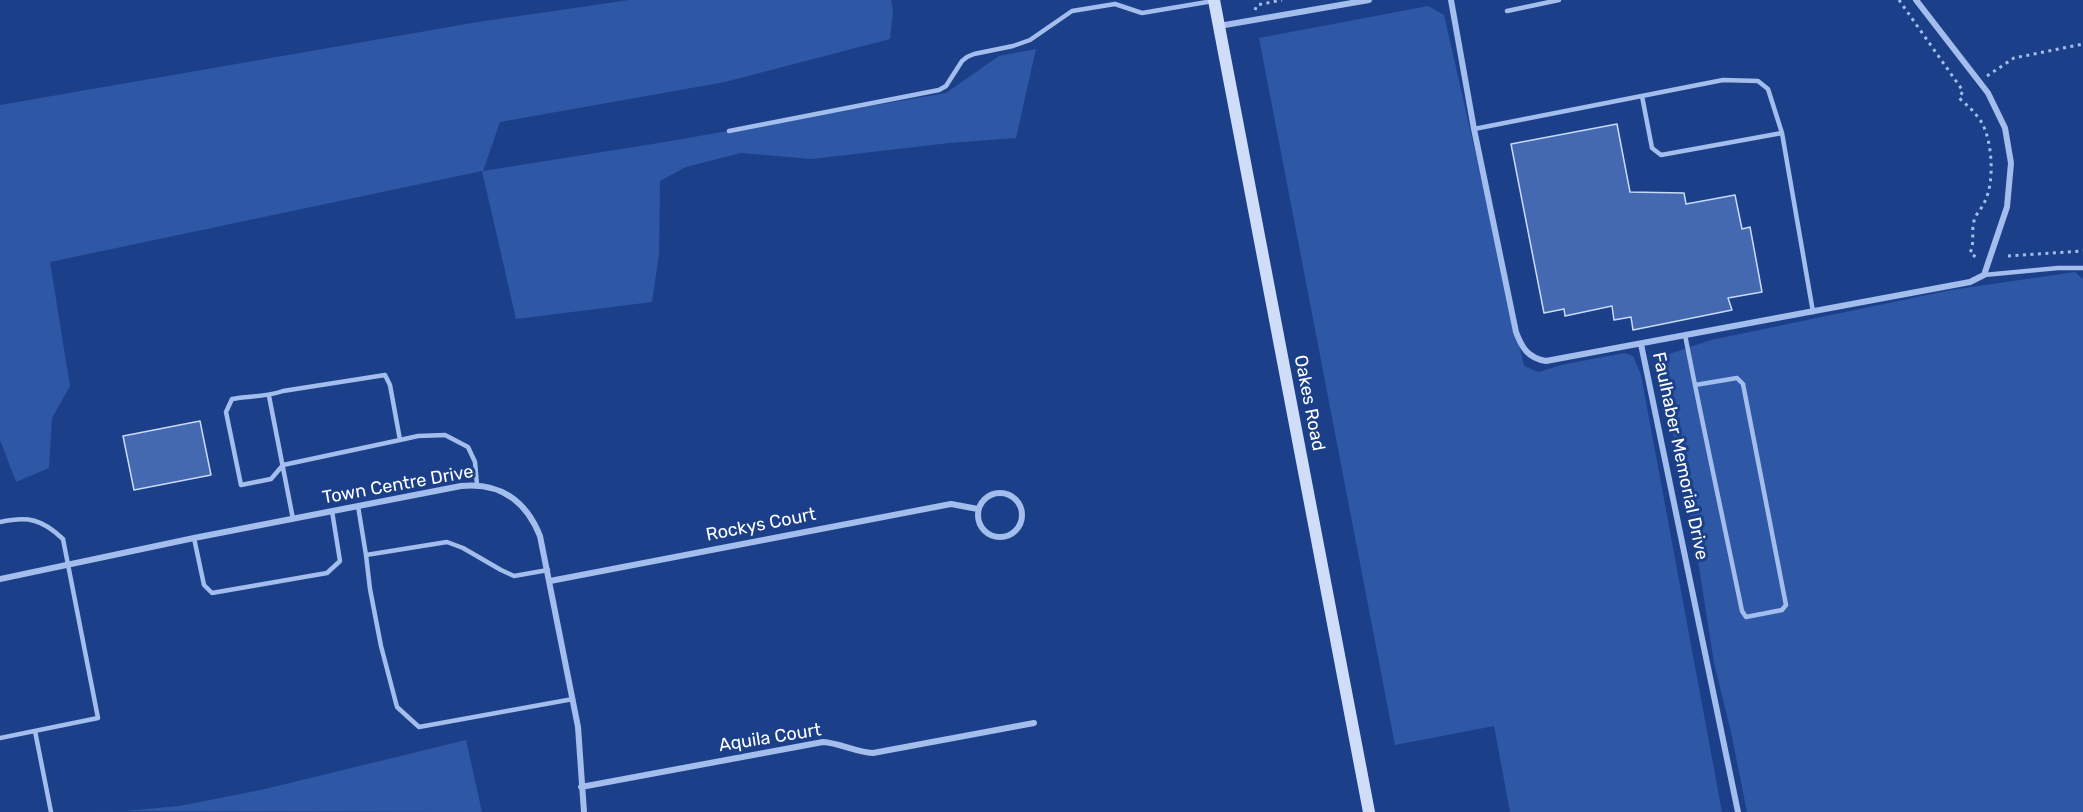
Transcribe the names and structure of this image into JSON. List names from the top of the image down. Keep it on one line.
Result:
{"streets":{"street":["Oakes Road","Faulhaber Memorial Drive","Town Centre Drive","Rockys Court","Aquila Court"]},"crossings":[["Town Centre Drive","Rockys Court"],["Town Centre Drive","Aquila Court"]]}
